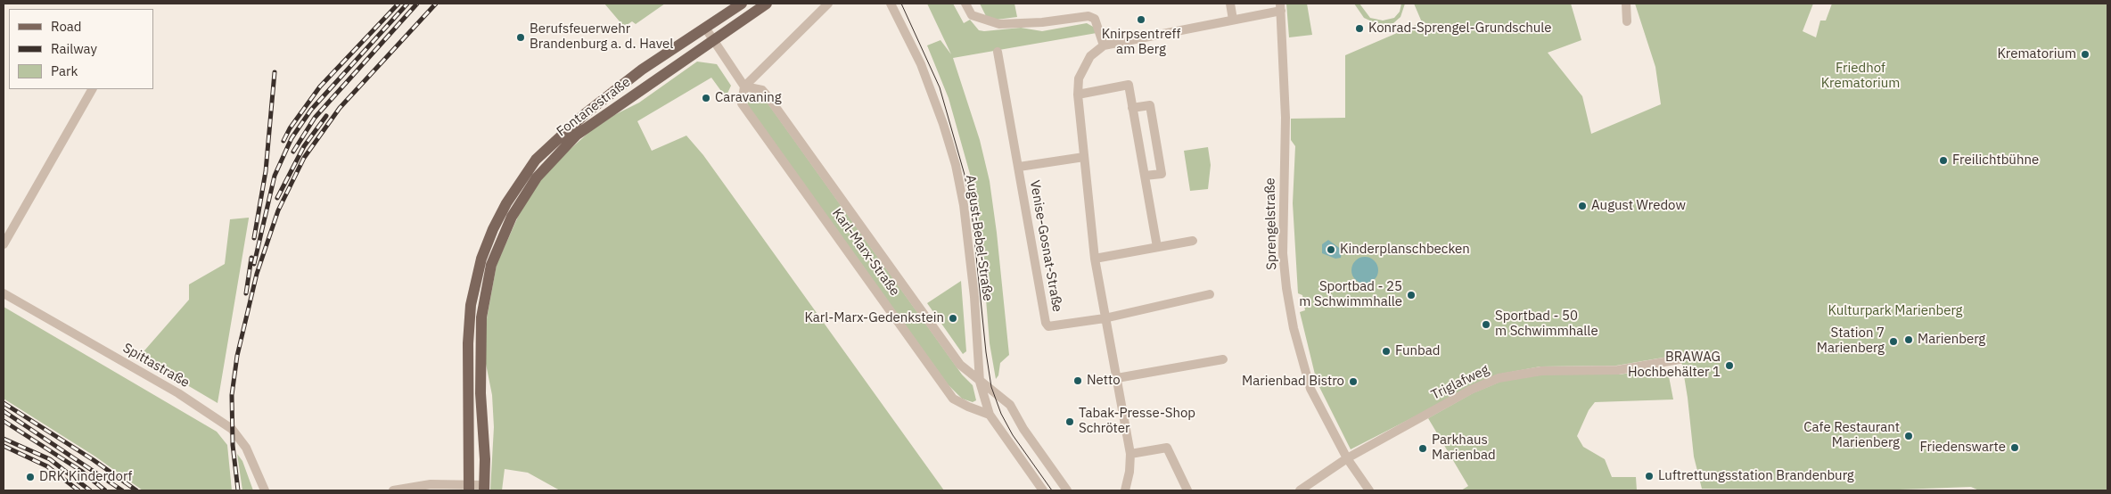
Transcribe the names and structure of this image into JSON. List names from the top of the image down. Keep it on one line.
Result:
{"streets":{"main road":["Fontanestraße"],"street":["Sprengelstraße","August-Bebel-Straße","Venise-Gosnat-Straße","Karl-Marx-Straße","Spittastraße","Triglafweg"]},"crossings":[["Sprengelstraße","Triglafweg"],["August-Bebel-Straße","Karl-Marx-Straße"]],"parks":["Friedhof Krematorium","Kulturpark Marienberg"],"places":["Knirpsentreff am Berg","Konrad-Sprengel-Grundschule","Berufsfeuerwehr Brandenburg a. d. Havel","Krematorium","Caravaning","Freilichtbühne","August Wredow","Kinderplanschbecken","Sportbad - 25 m Schwimmhalle","Karl-Marx-Gedenkstein","Sportbad - 50 m Schwimmhalle","Marienberg","Station 7 Marienberg","Funbad","BRAWAG Hochbehälter 1","Netto","Marienbad Bistro","Tabak-Presse-Shop Schröter","Cafe Restaurant Marienberg","Friedenswarte","Parkhaus Marienbad","Luftrettungsstation Brandenburg","DRK Kinderdorf"],"legend":["Road","Railway","Park"]}
